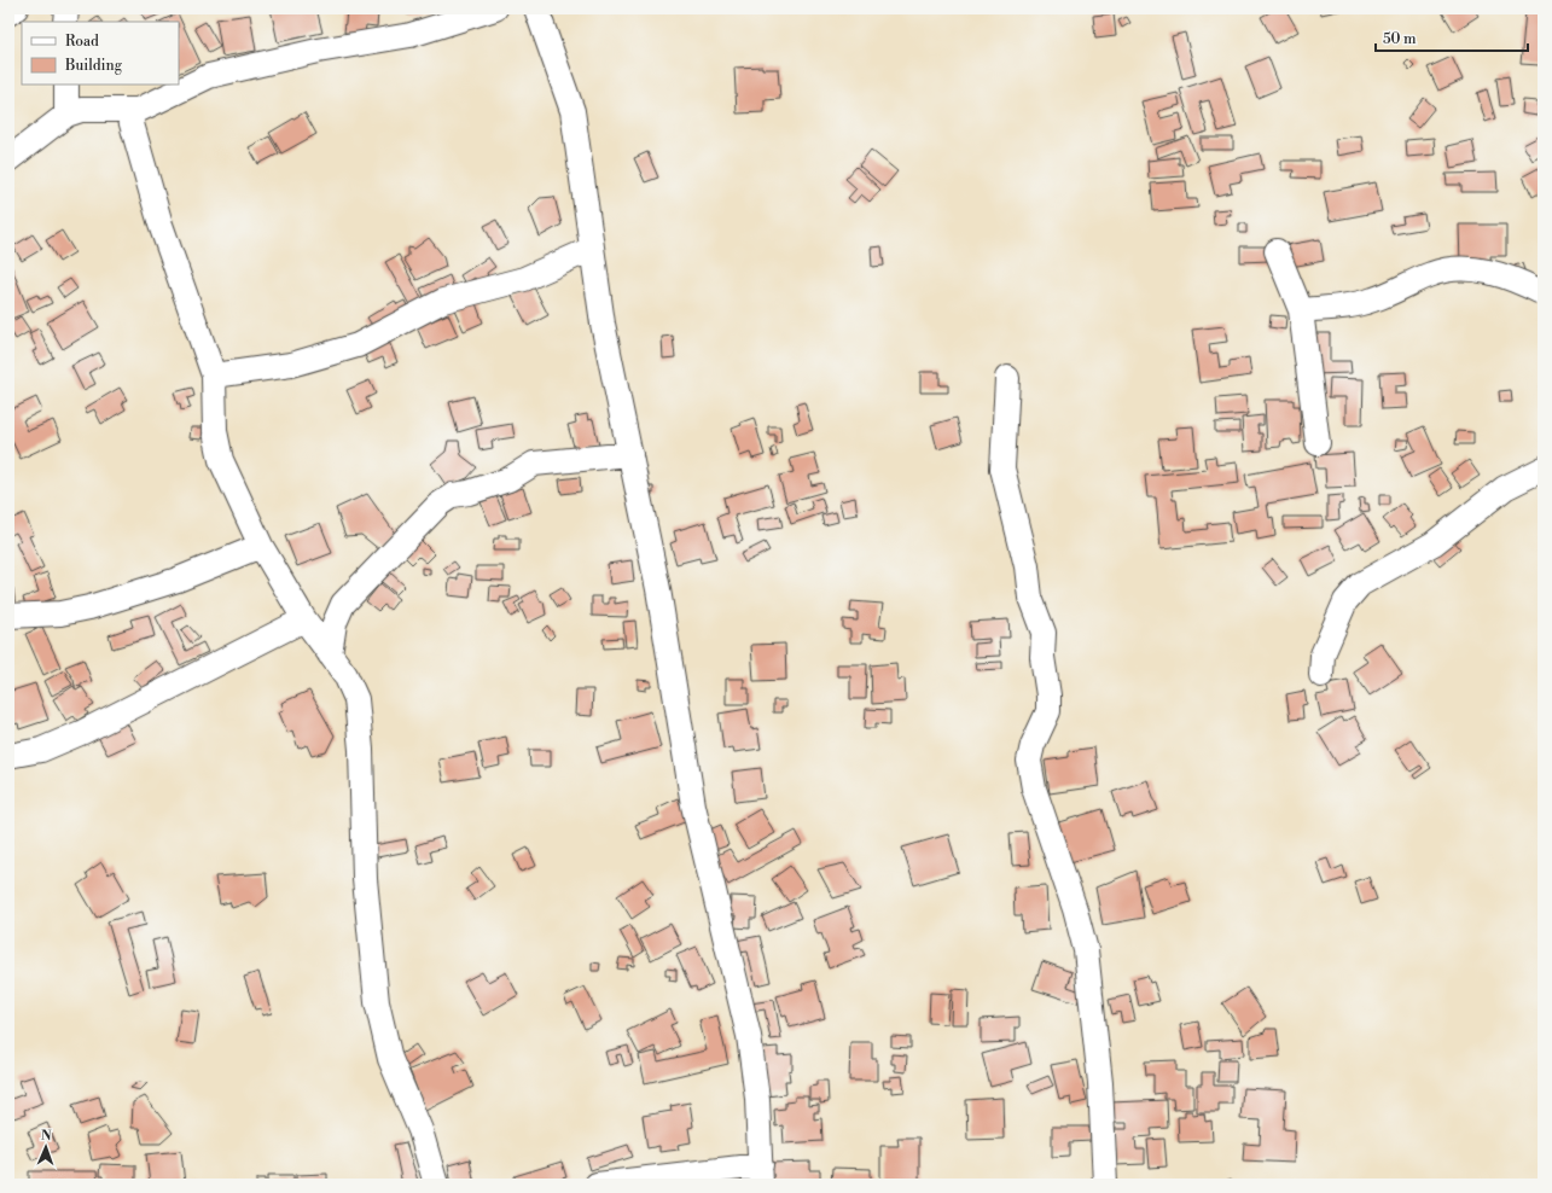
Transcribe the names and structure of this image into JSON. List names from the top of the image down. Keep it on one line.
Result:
{"legend":["Road","Building"],"scale_bar":"50 m","north":"top"}
